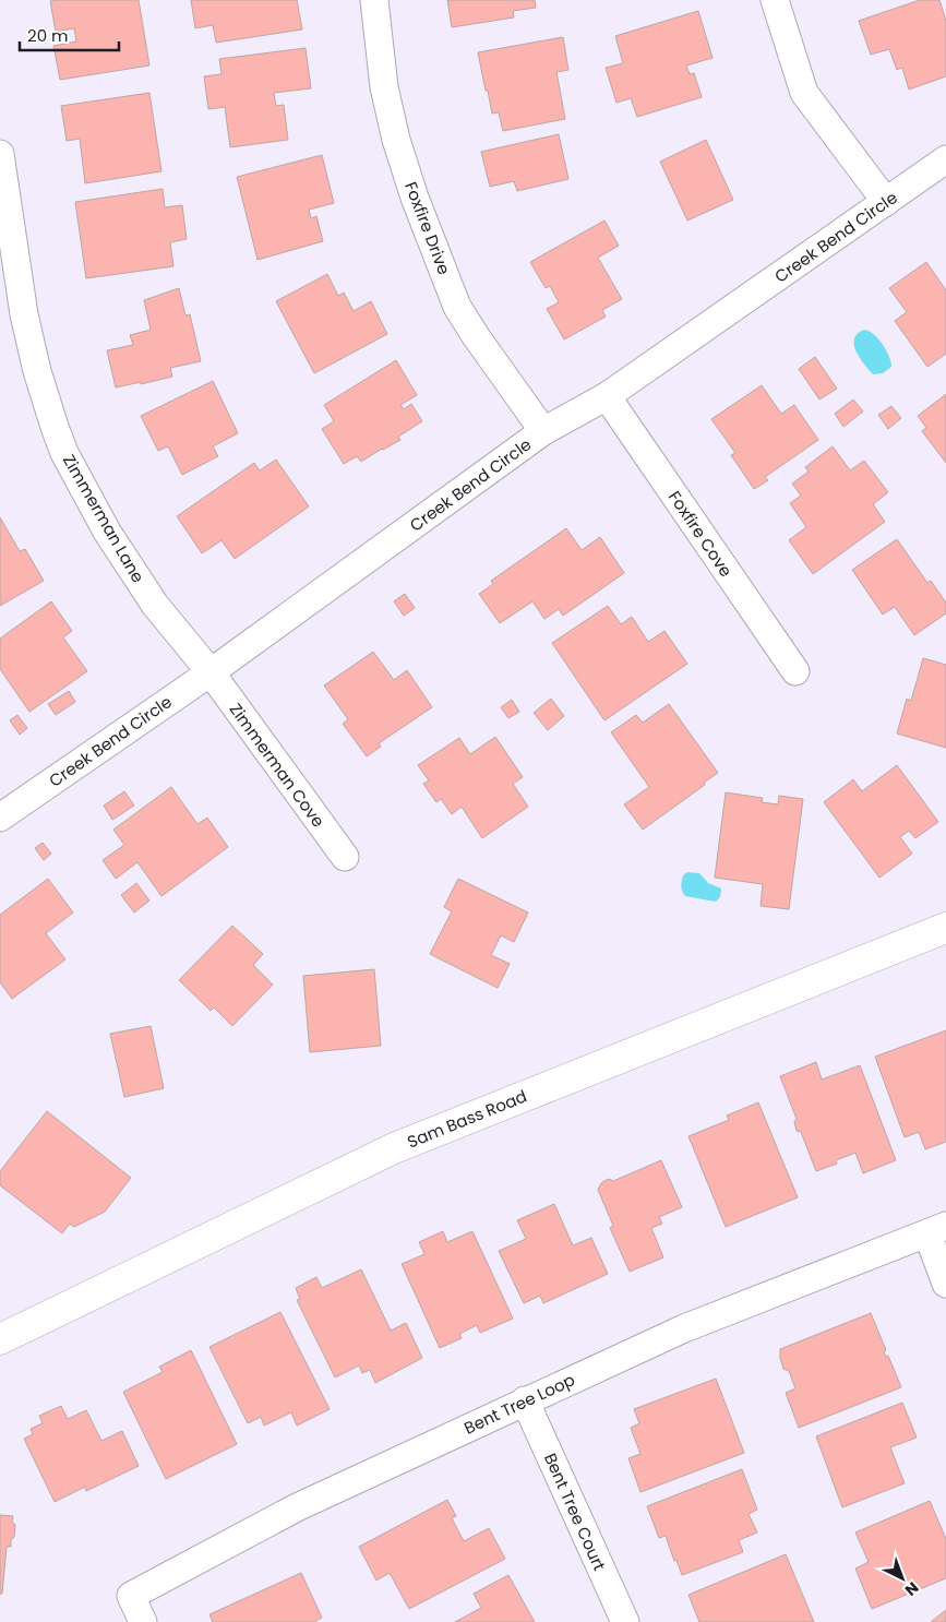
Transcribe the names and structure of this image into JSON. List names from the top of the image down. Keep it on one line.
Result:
{"streets":{"main road":["Sam Bass Road"],"street":["Foxfire Drive","Creek Bend Circle","Zimmerman Lane","Foxfire Cove","Zimmerman Cove","Bent Tree Loop","Bent Tree Court"]},"crossings":[["Foxfire Drive","Creek Bend Circle"],["Creek Bend Circle","Zimmerman Lane"],["Creek Bend Circle","Foxfire Cove"],["Creek Bend Circle","Zimmerman Cove"],["Zimmerman Lane","Zimmerman Cove"],["Bent Tree Loop","Bent Tree Court"]],"scale_bar":"20 m","north":"bottom right"}
